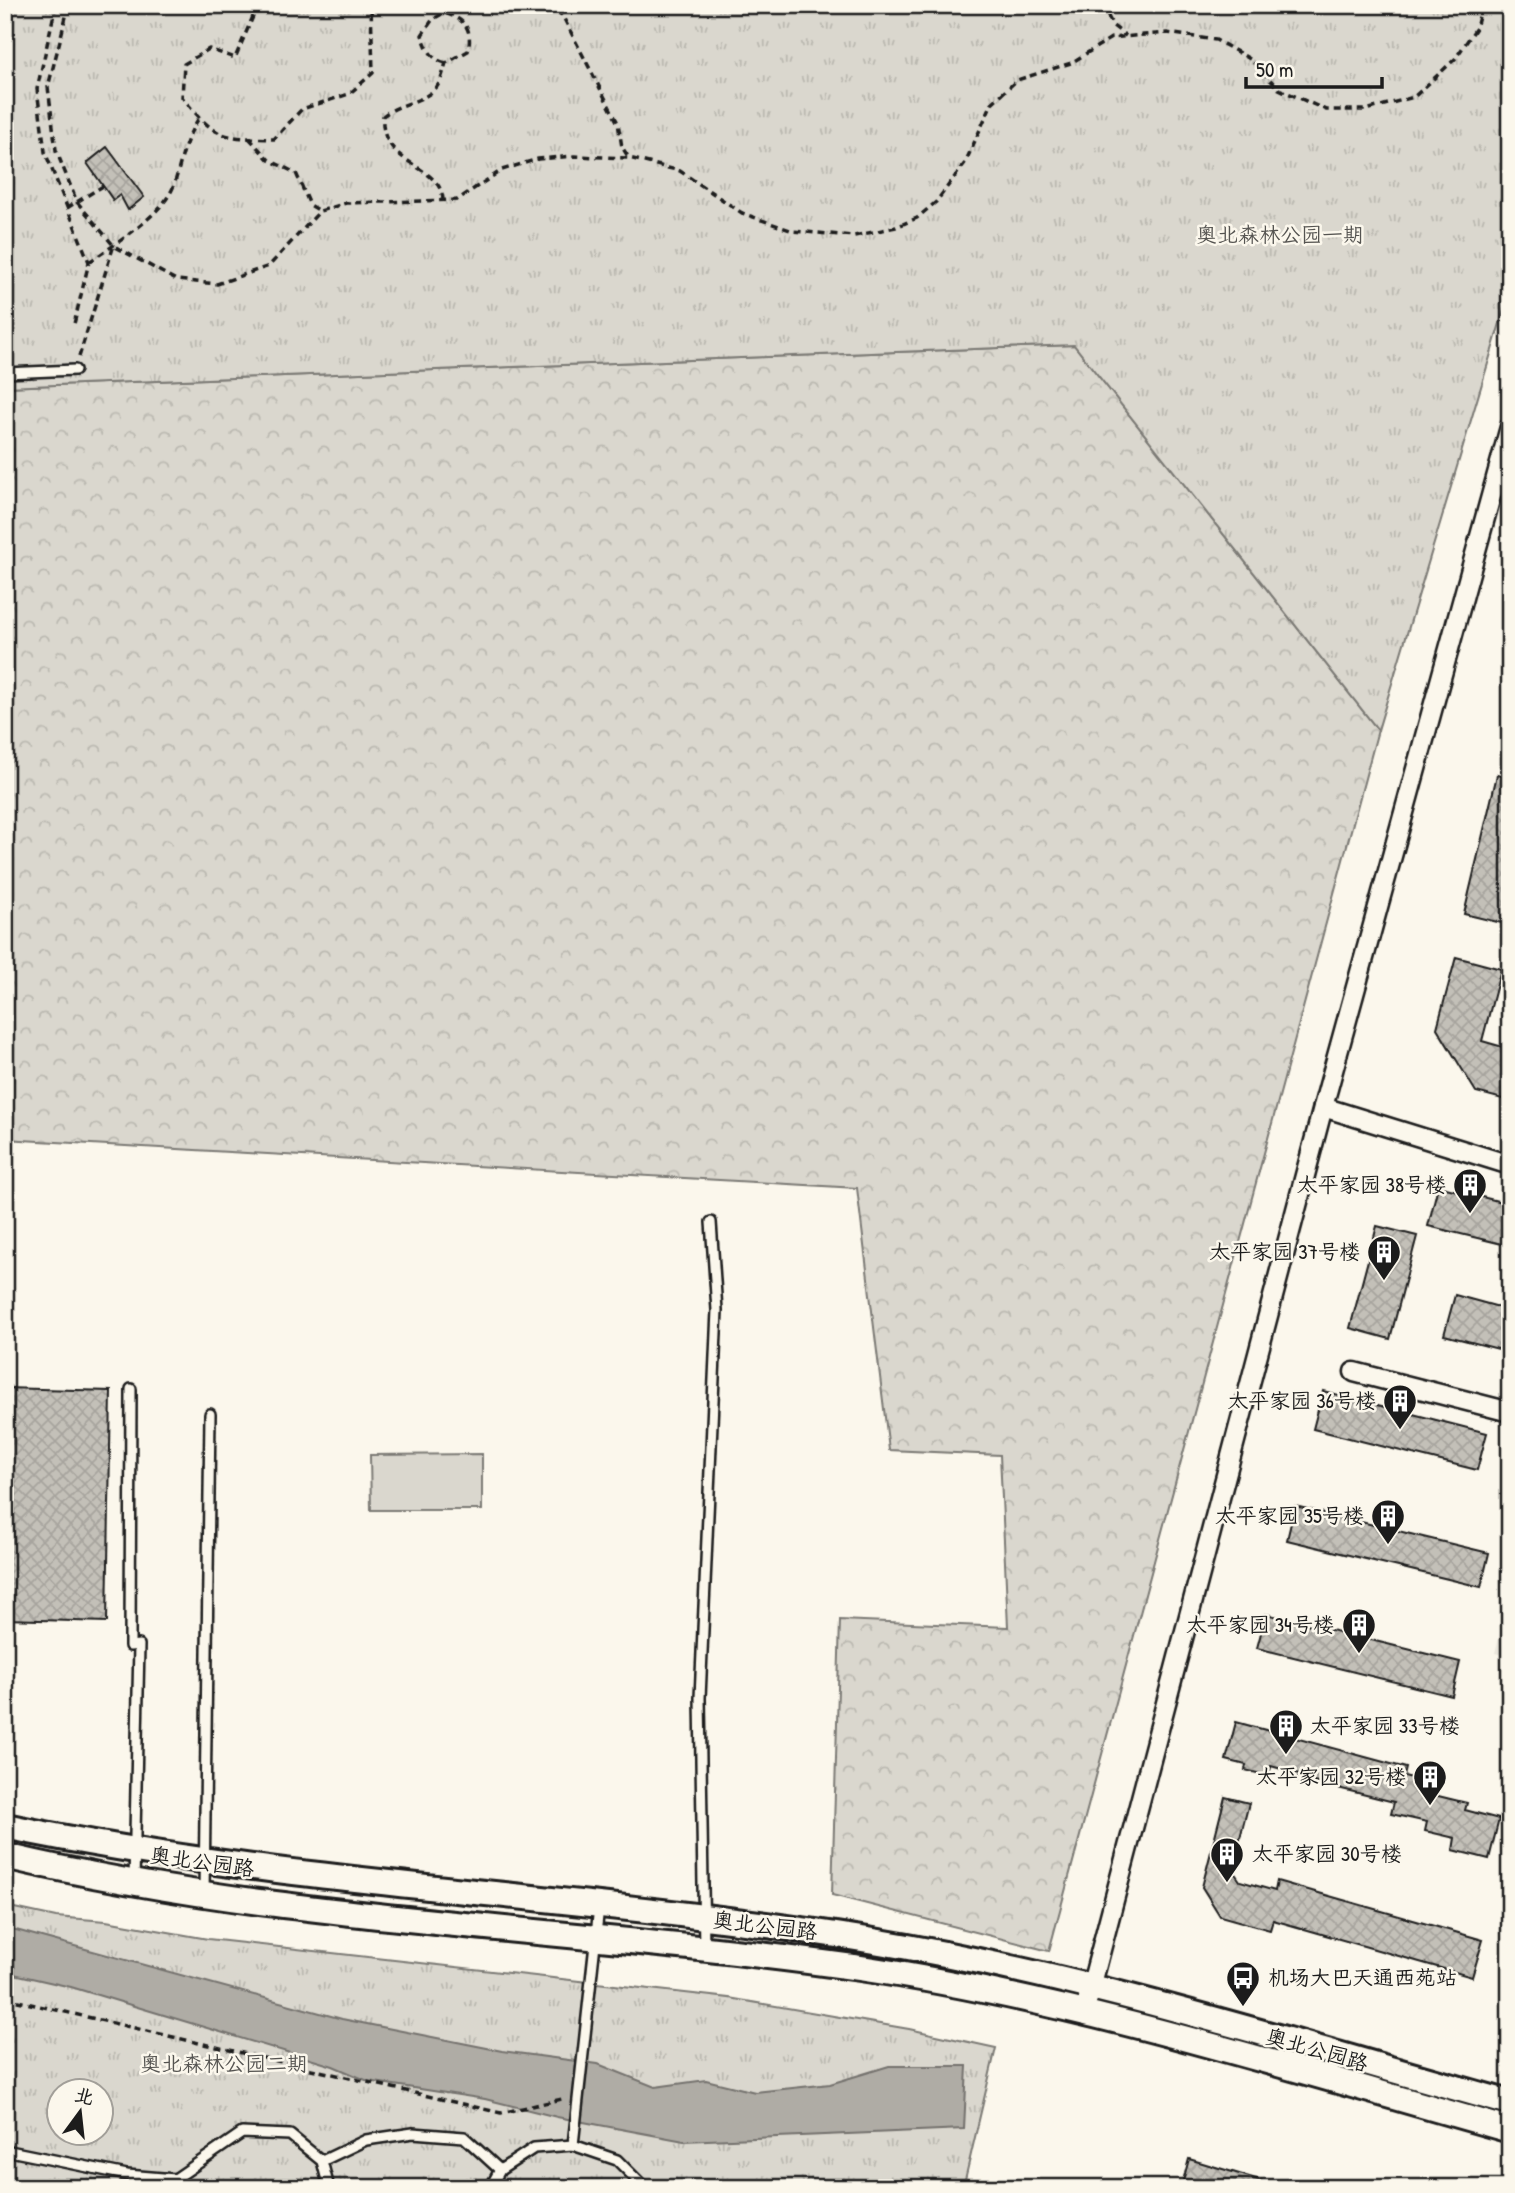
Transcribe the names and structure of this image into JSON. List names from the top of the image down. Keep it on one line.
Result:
{"streets":{"main road":["奥北公园路"]},"parks":["奥北森林公园一期","奥北森林公园二期"],"places":{"building":["太平家园 38号楼","太平家园 37号楼","太平家园 36号楼","太平家园 35号楼","太平家园 34号楼","太平家园 33号楼","太平家园 32号楼","太平家园 30号楼"],"bus stop":["机场大巴天通西苑站"]},"scale_bar":"50 m","north":"top"}
